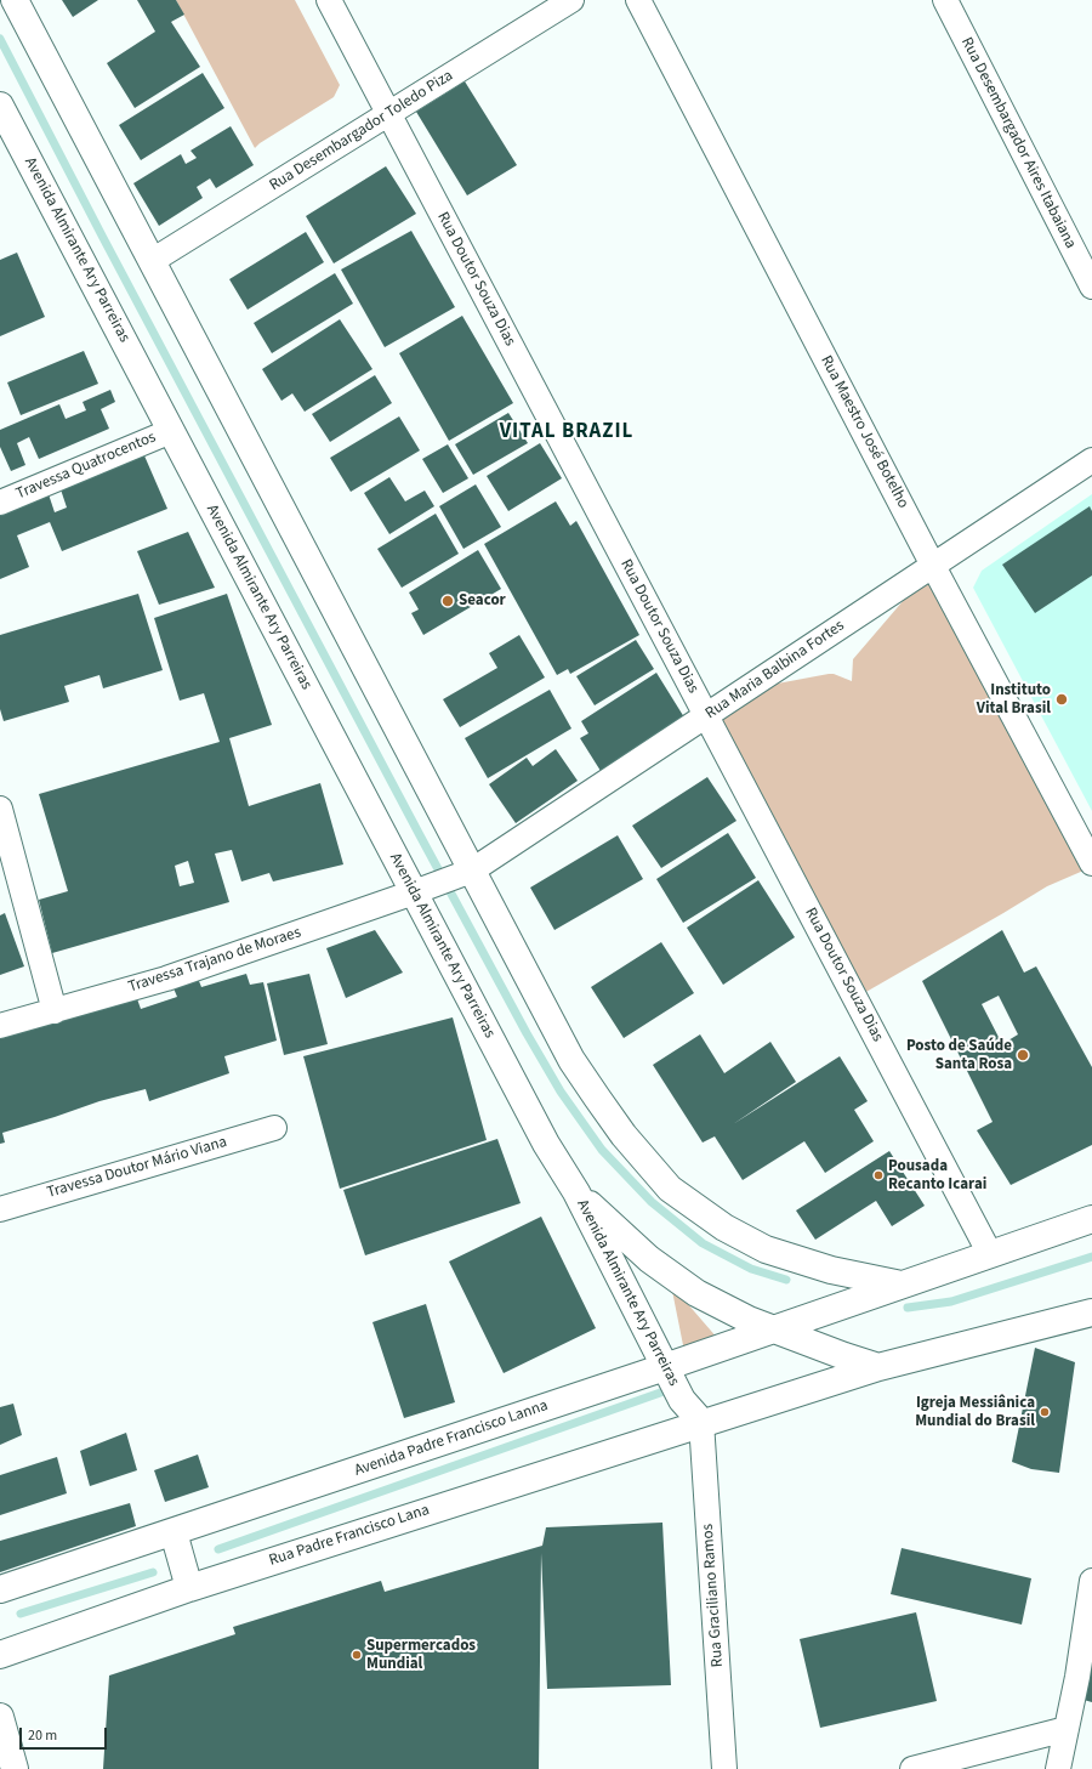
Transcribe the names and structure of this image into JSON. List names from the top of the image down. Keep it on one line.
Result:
{"streets":{"street":["Rua Desembargador Toledo Piza","Rua Desembargador Aires Itabaiana","Avenida Almirante Ary Parreiras","Rua Doutor Souza Dias","Rua Maestro José Botelho","Travessa Quatrocentos","Rua Maria Balbina Fortes","Travessa Trajano de Moraes","Travessa Doutor Mário Viana","Avenida Padre Francisco Lanna","Rua Padre Francisco Lana","Rua Graciliano Ramos"]},"crossings":[["Rua Desembargador Toledo Piza","Rua Doutor Souza Dias"],["Avenida Almirante Ary Parreiras","Travessa Quatrocentos"],["Avenida Almirante Ary Parreiras","Rua Maria Balbina Fortes"],["Avenida Almirante Ary Parreiras","Travessa Trajano de Moraes"],["Avenida Almirante Ary Parreiras","Avenida Padre Francisco Lanna"],["Avenida Almirante Ary Parreiras","Rua Padre Francisco Lana"],["Avenida Almirante Ary Parreiras","Rua Graciliano Ramos"],["Rua Doutor Souza Dias","Rua Maria Balbina Fortes"],["Rua Maestro José Botelho","Rua Maria Balbina Fortes"],["Rua Maria Balbina Fortes","Travessa Trajano de Moraes"],["Rua Padre Francisco Lana","Rua Graciliano Ramos"]],"districts":["VITAL BRAZIL"],"places":["Seacor","Instituto Vital Brasil","Posto de Saúde Santa Rosa","Pousada Recanto Icarai","Igreja Messiânica Mundial do Brasil","Supermercados Mundial"],"scale_bar":"20 m"}
